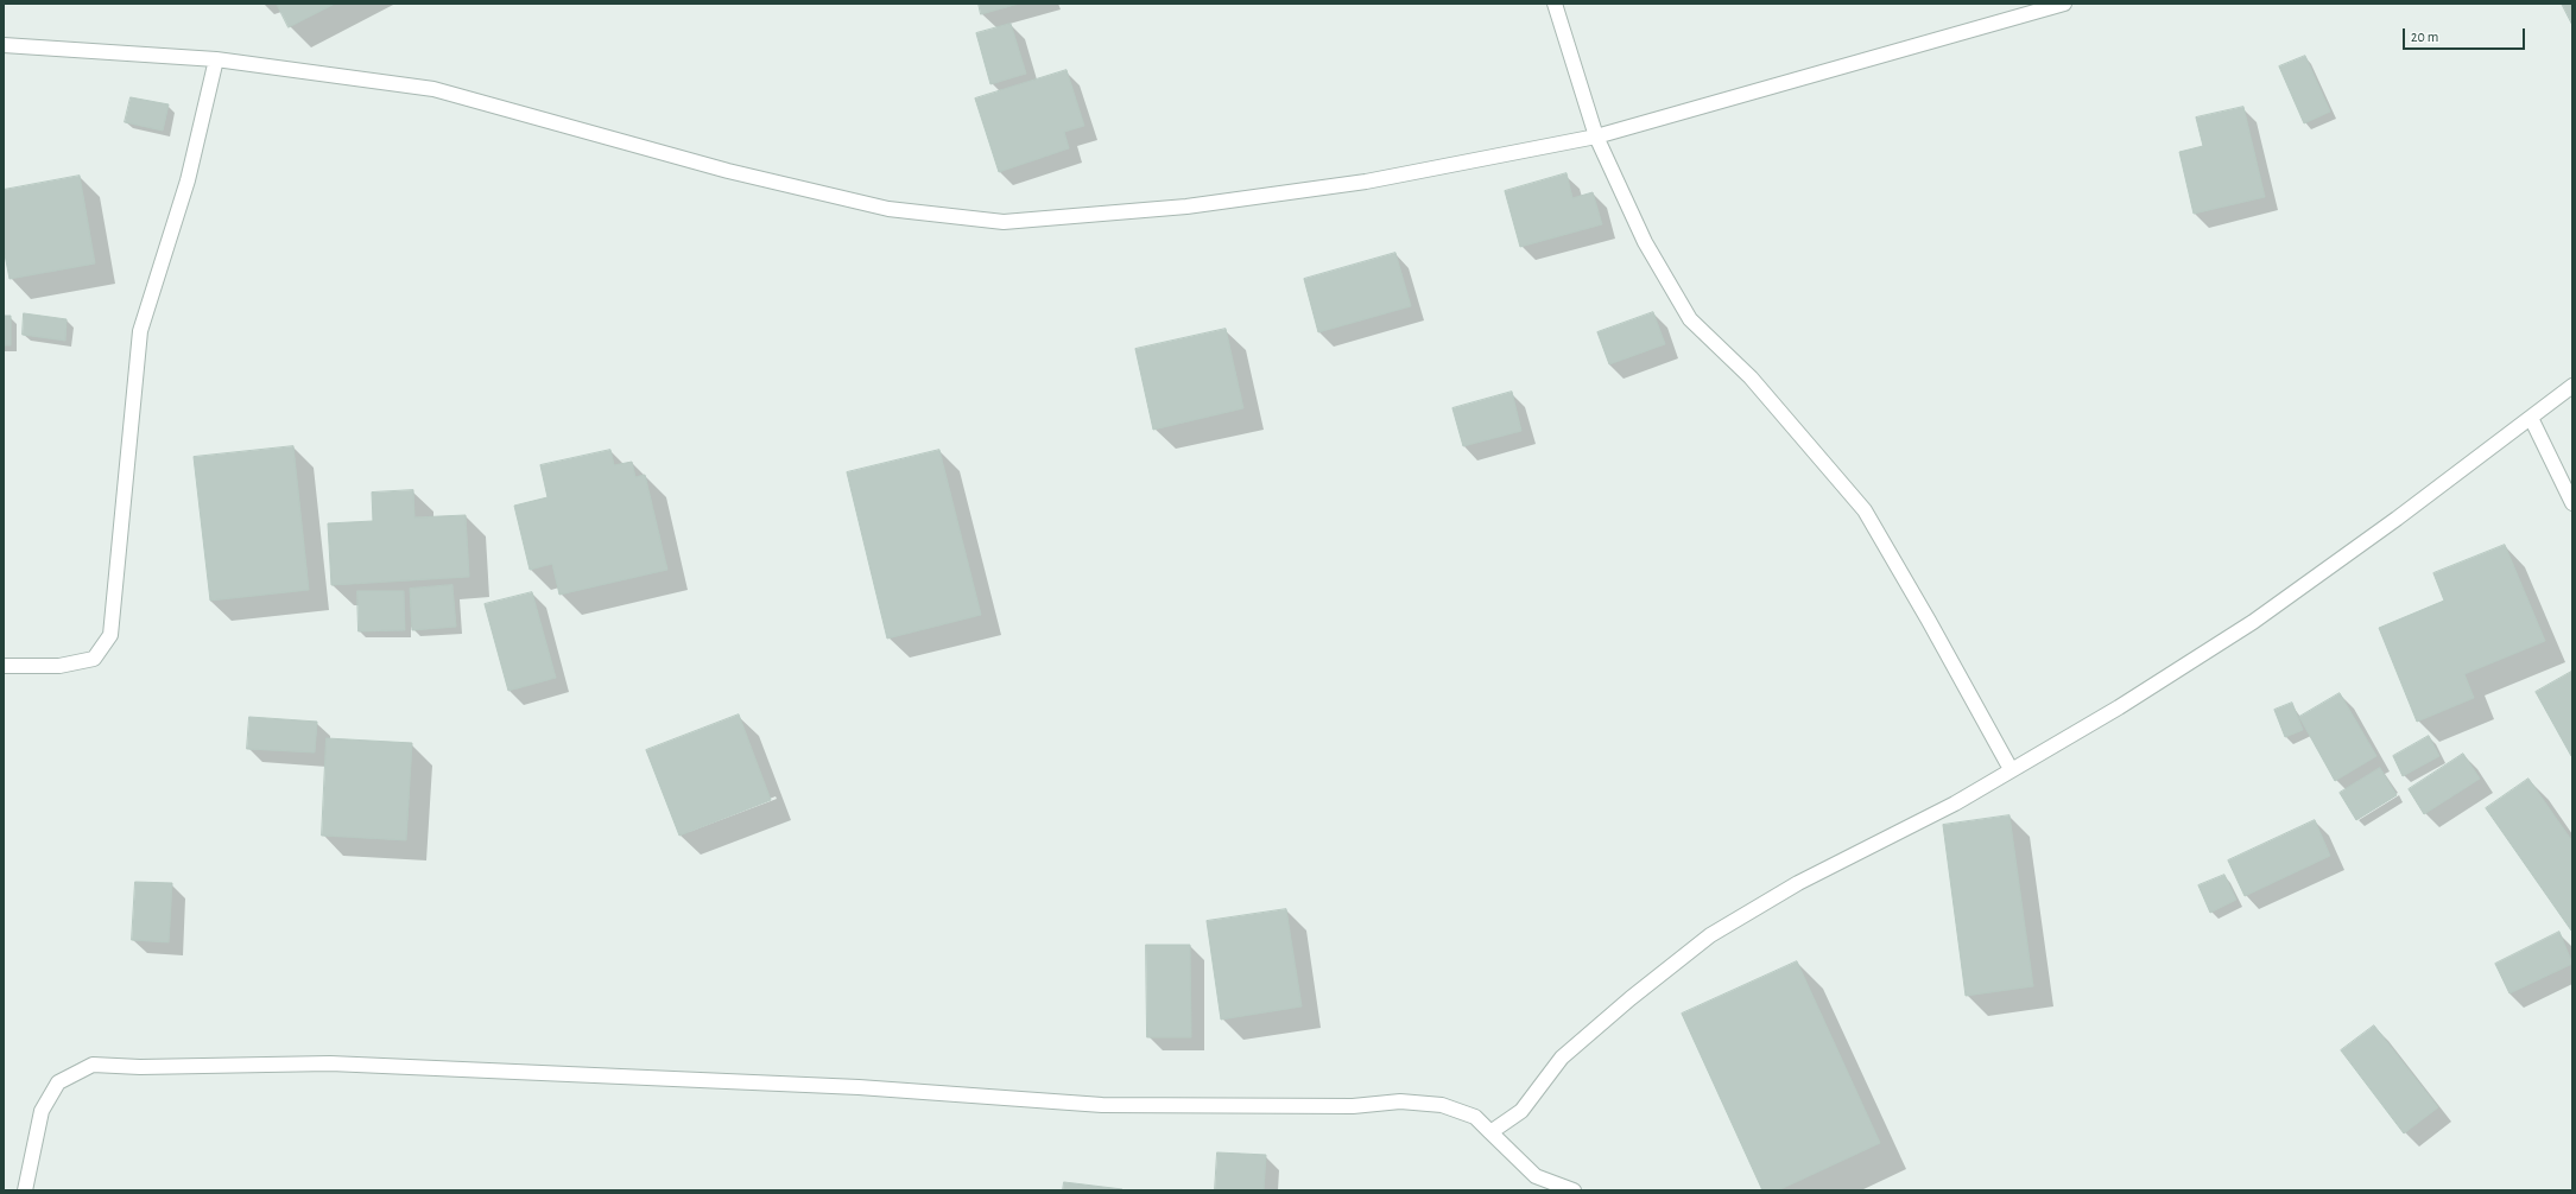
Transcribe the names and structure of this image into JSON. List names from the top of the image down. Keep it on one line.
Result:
{"scale_bar":"20 m"}
